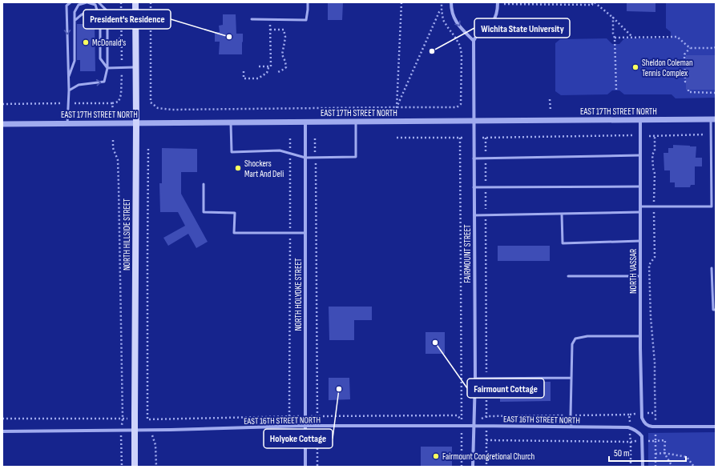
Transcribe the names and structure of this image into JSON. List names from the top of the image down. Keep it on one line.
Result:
{"streets":{"main road":["NORTH HILLSIDE STREET"],"street":["EAST 17TH STREET NORTH","FAIRMOUNT STREET","NORTH VASSAR","NORTH HOLYOKE STREET","EAST 16TH STREET NORTH"]},"crossings":[["EAST 17TH STREET NORTH","NORTH HILLSIDE STREET"],["EAST 17TH STREET NORTH","FAIRMOUNT STREET"],["EAST 17TH STREET NORTH","NORTH VASSAR"],["EAST 17TH STREET NORTH","NORTH HOLYOKE STREET"],["NORTH HILLSIDE STREET","EAST 16TH STREET NORTH"],["FAIRMOUNT STREET","EAST 16TH STREET NORTH"],["NORTH HOLYOKE STREET","EAST 16TH STREET NORTH"]],"places":["President's Residence","McDonald's","Wichita State University","Sheldon Coleman Tennis Complex","Shockers Mart And Deli","Fairmount Cottage","Holyoke Cottage","Fairmount Congretional Church"],"scale_bar":"50 m"}
